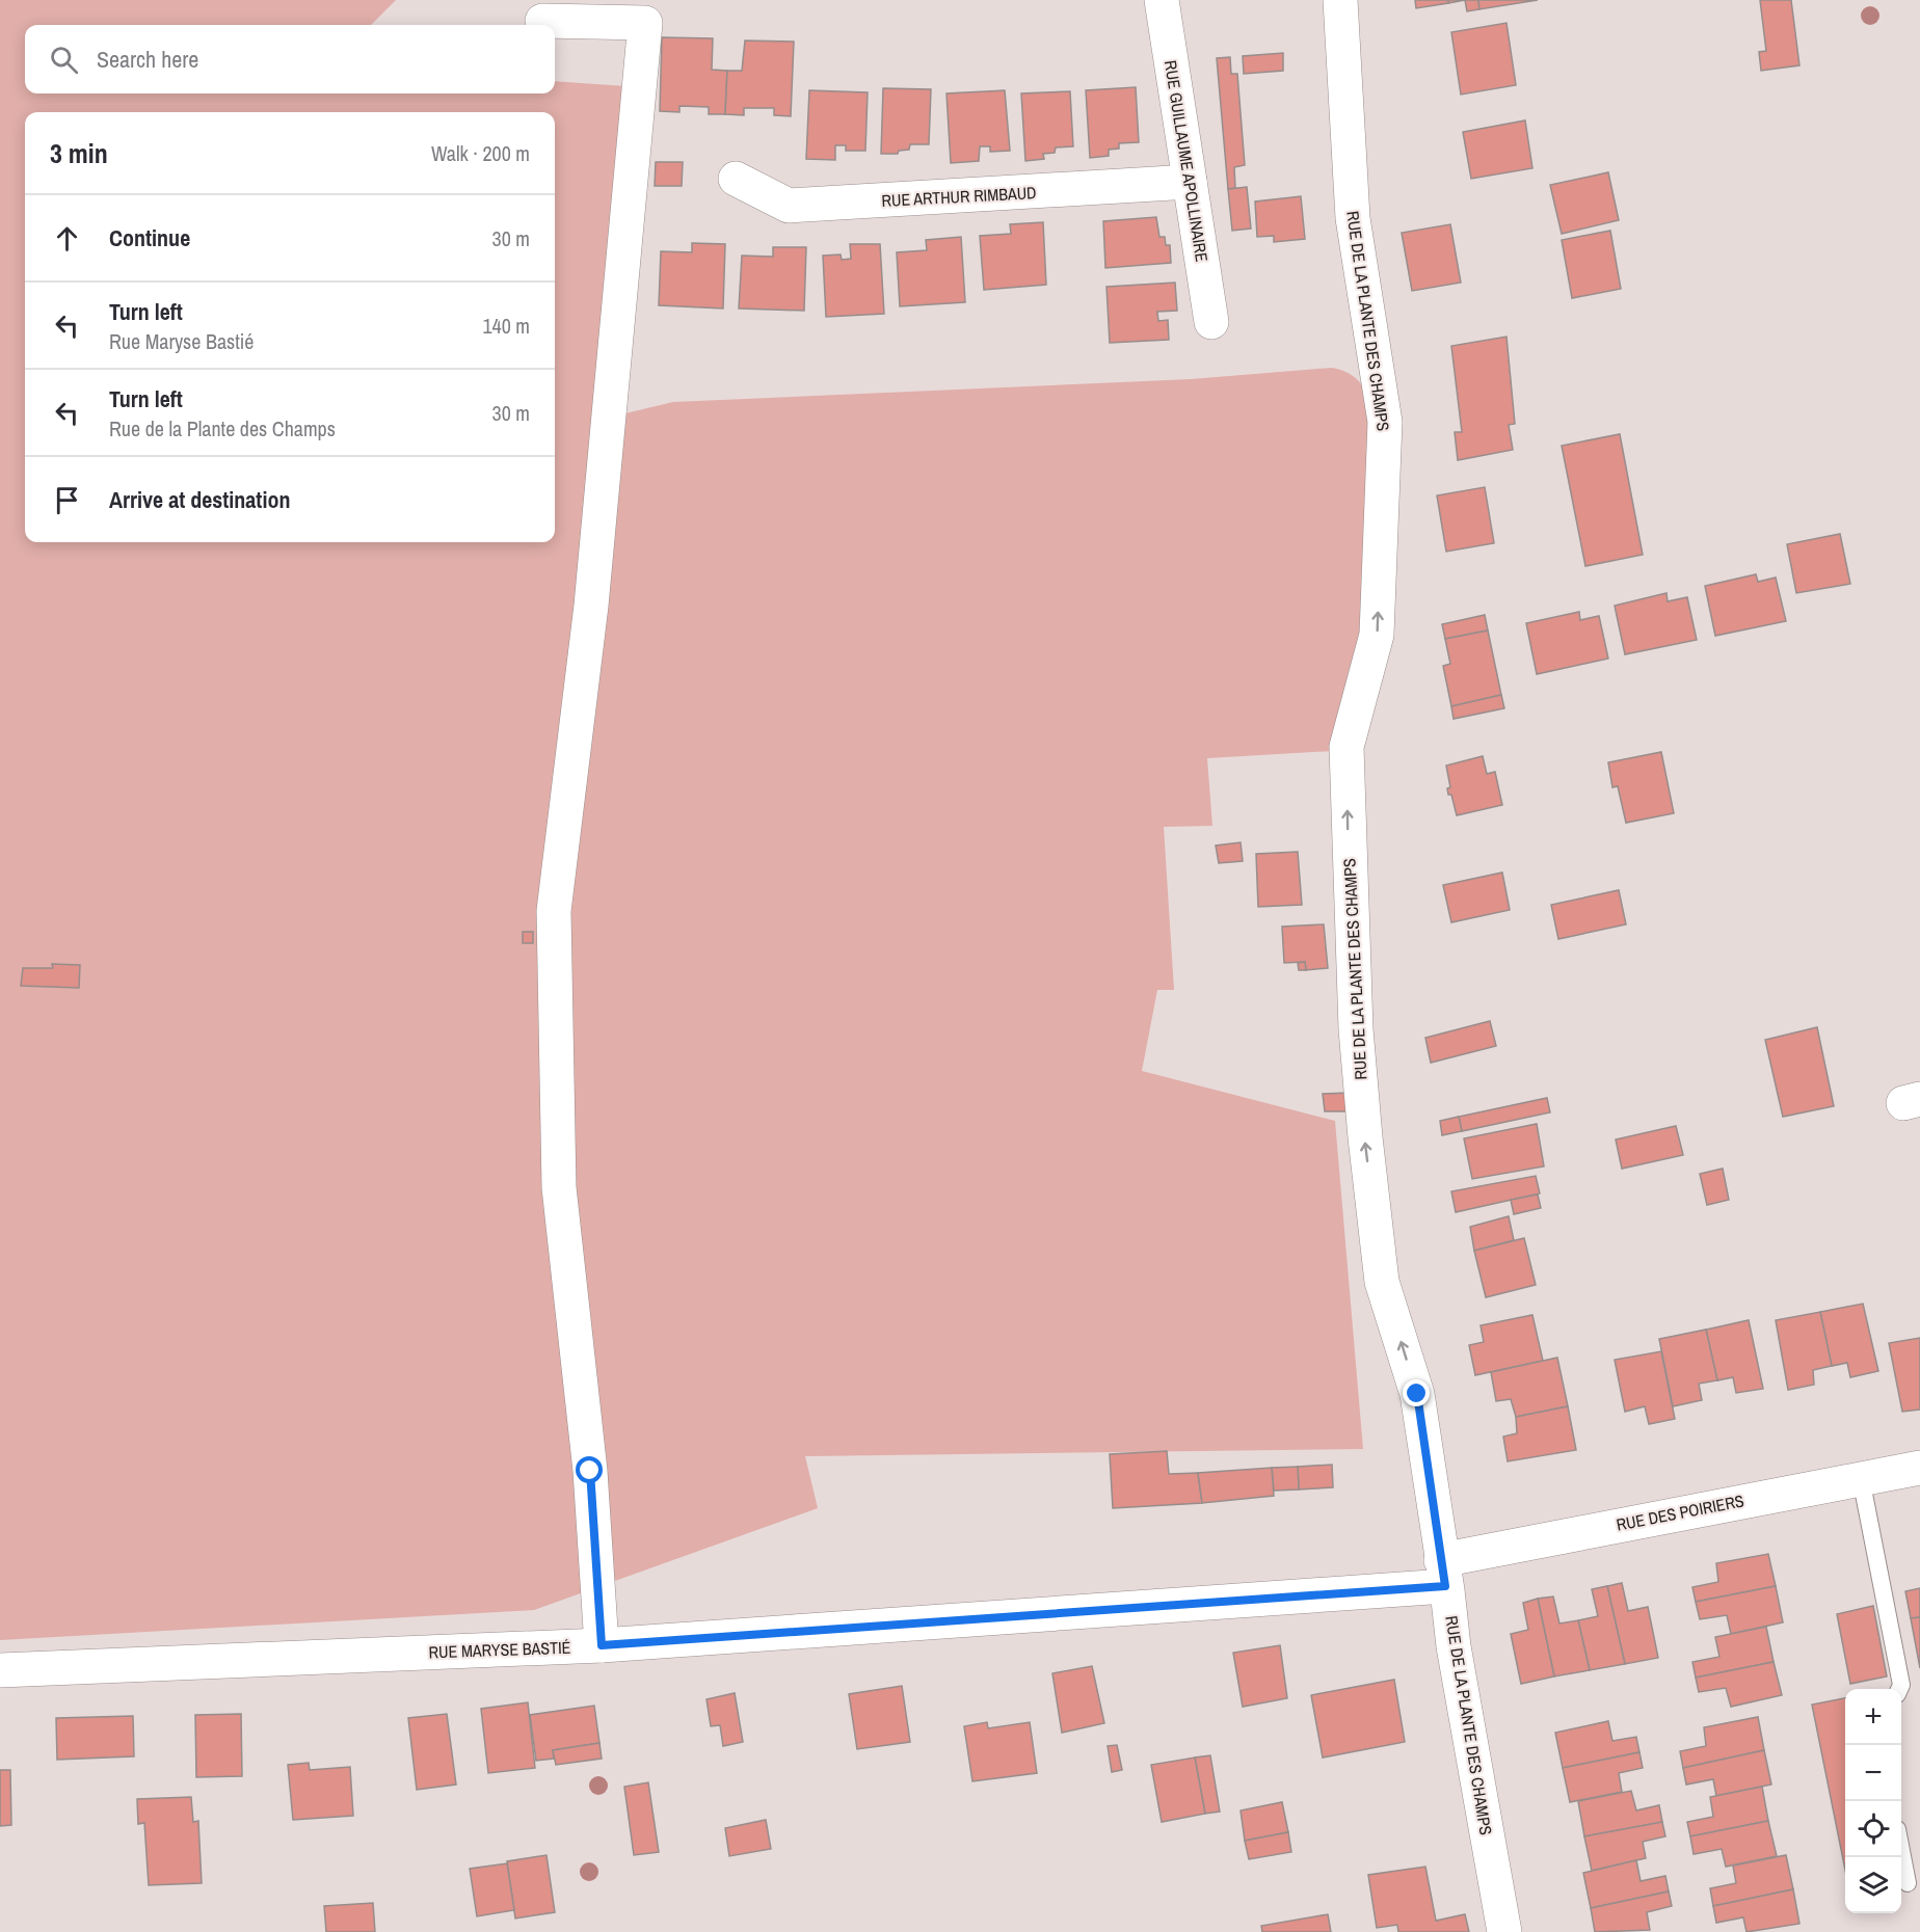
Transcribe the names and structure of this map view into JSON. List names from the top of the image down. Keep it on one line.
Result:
{"streets":{"street":["RUE GUILLAUME APOLLINAIRE","RUE ARTHUR RIMBAUD","RUE DE LA PLANTE DES CHAMPS","RUE DES POIRIERS","RUE MARYSE BASTIÉ"]},"crossings":[["RUE GUILLAUME APOLLINAIRE","RUE ARTHUR RIMBAUD"],["RUE DE LA PLANTE DES CHAMPS","RUE DES POIRIERS"],["RUE DE LA PLANTE DES CHAMPS","RUE MARYSE BASTIÉ"],["RUE DES POIRIERS","RUE MARYSE BASTIÉ"]],"one_way":["RUE DE LA PLANTE DES CHAMPS"],"page":{"search":"Search here","heading":["3 min","Walk · 200 m"],"list":[["Continue","30 m"],["Turn left","Rue Maryse Bastié","140 m"],["Turn left","Rue de la Plante des Champs","30 m"],"Arrive at destination"],"map_buttons":["+","−"]}}
